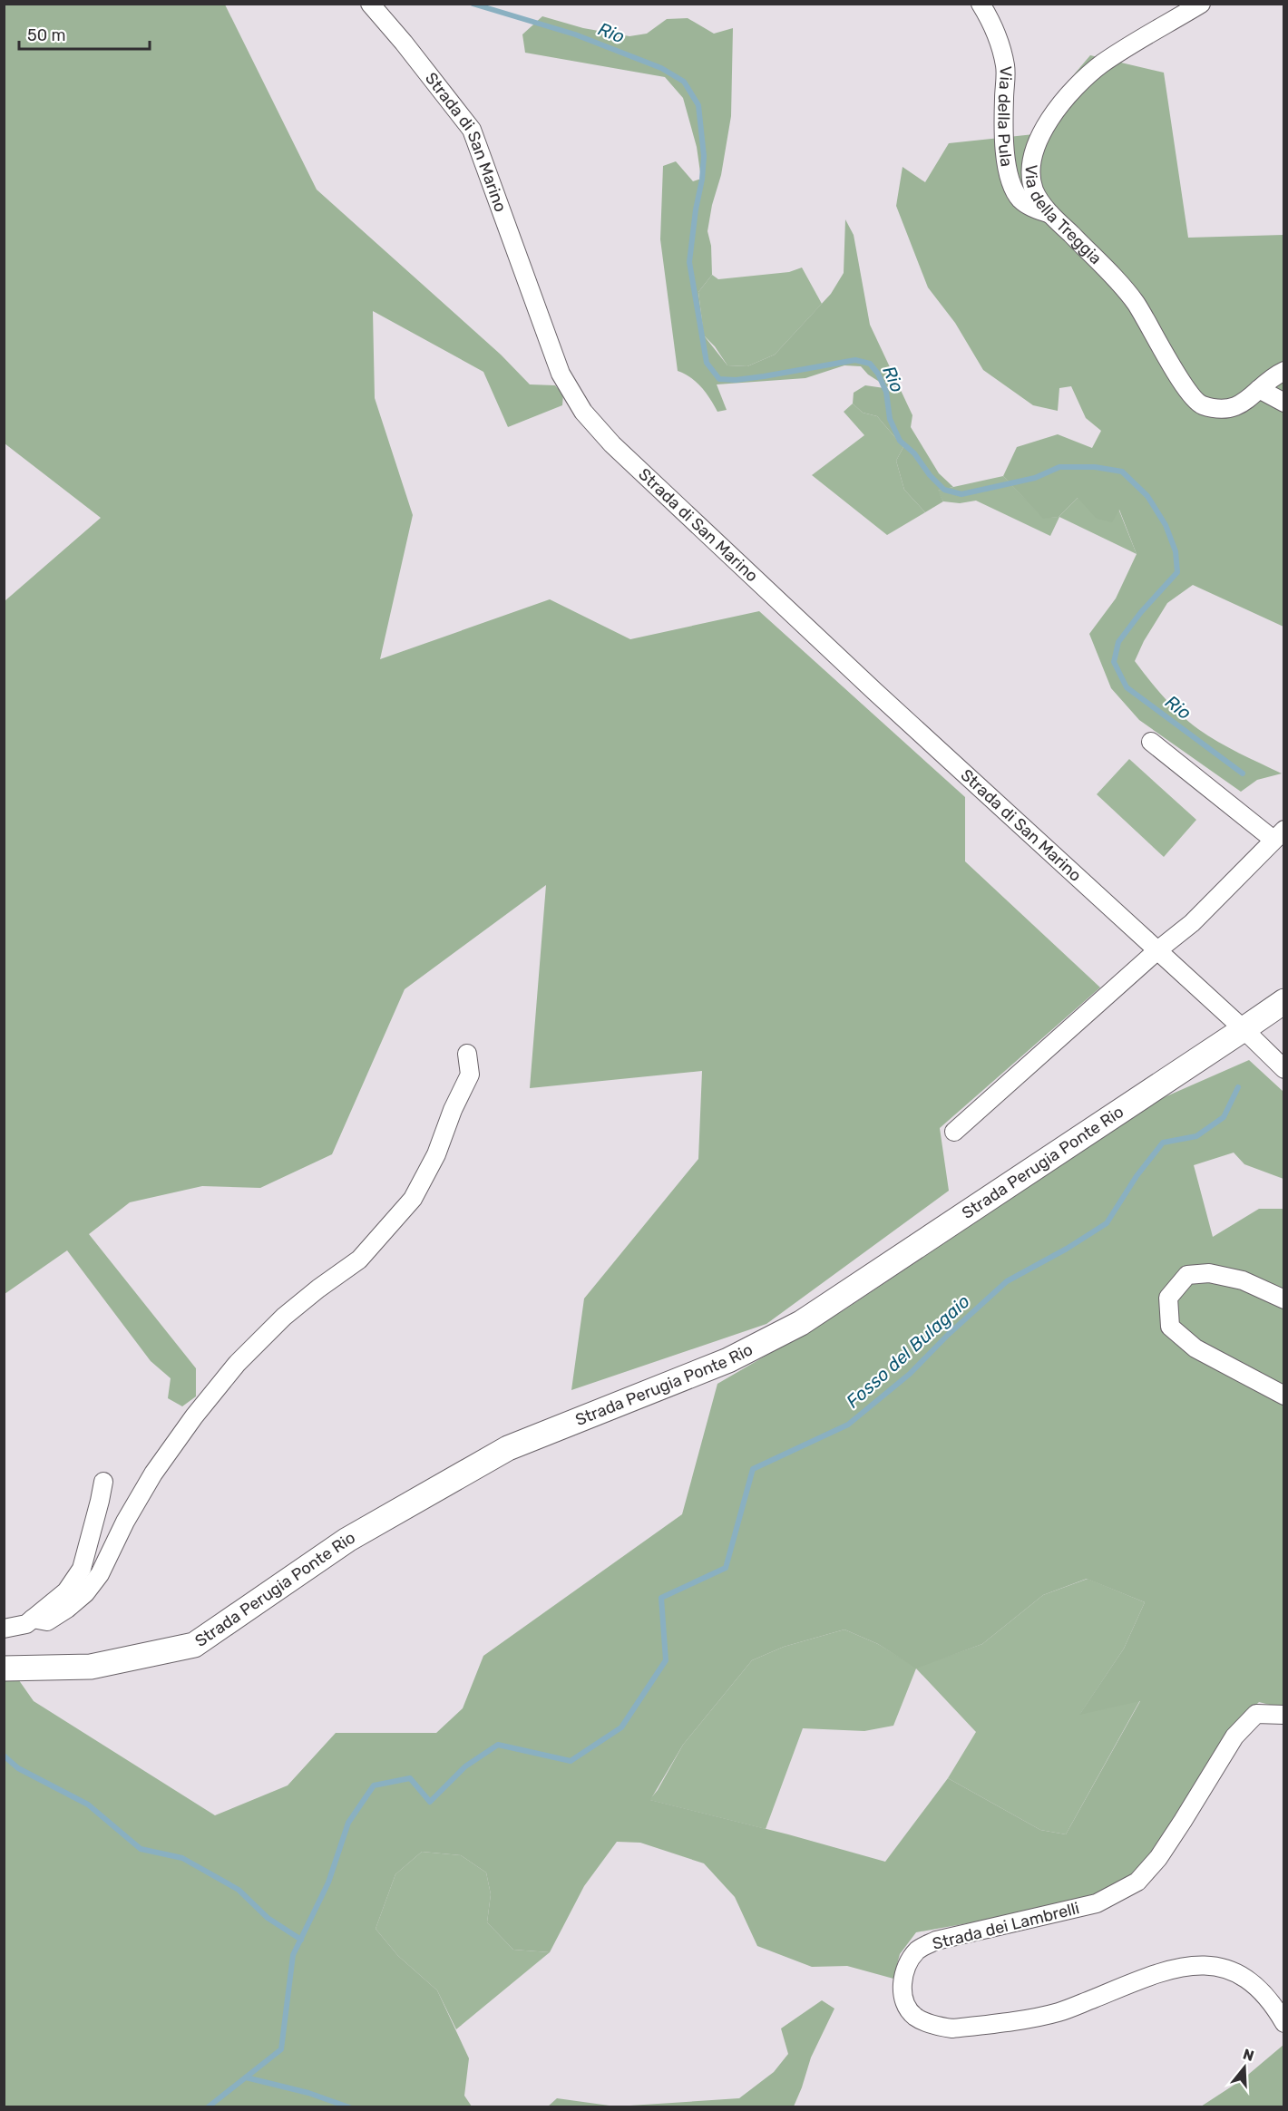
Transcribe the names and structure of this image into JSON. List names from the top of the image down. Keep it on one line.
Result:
{"streets":{"main road":["Strada Perugia Ponte Rio"],"street":["Via della Pula","Strada di San Marino","Via della Treggia","Strada dei Lambrelli"]},"crossings":[["Via della Pula","Via della Treggia"]],"water":["Rio","Fosso del Bulagaio"],"scale_bar":"50 m","north":"top"}
